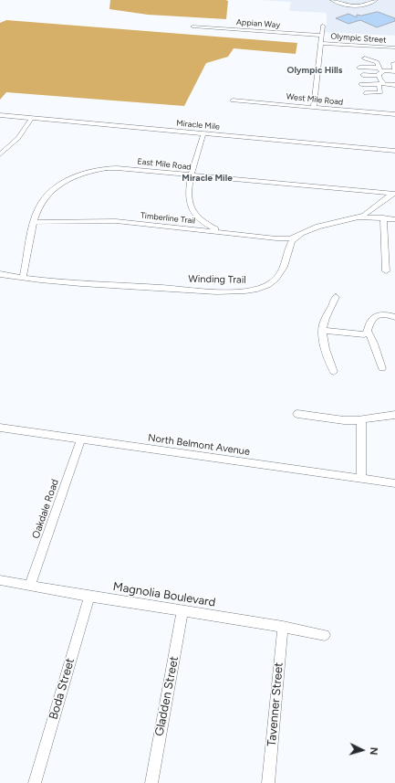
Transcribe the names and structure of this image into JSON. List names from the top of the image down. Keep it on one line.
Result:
{"streets":{"street":["Appian Way","Olympic Street","West Mile Road","Miracle Mile","East Mile Road","Timberline Trail","Winding Trail","North Belmont Avenue","Oakdale Road","Magnolia Boulevard","Boda Street","Gladden Street","Tavenner Street"]},"crossings":[["East Mile Road","Timberline Trail"],["East Mile Road","Winding Trail"],["Timberline Trail","Winding Trail"],["North Belmont Avenue","Oakdale Road"],["Oakdale Road","Magnolia Boulevard"],["Magnolia Boulevard","Boda Street"],["Magnolia Boulevard","Gladden Street"],["Magnolia Boulevard","Tavenner Street"]],"districts":["Olympic Hills","Miracle Mile"],"north":"right"}
